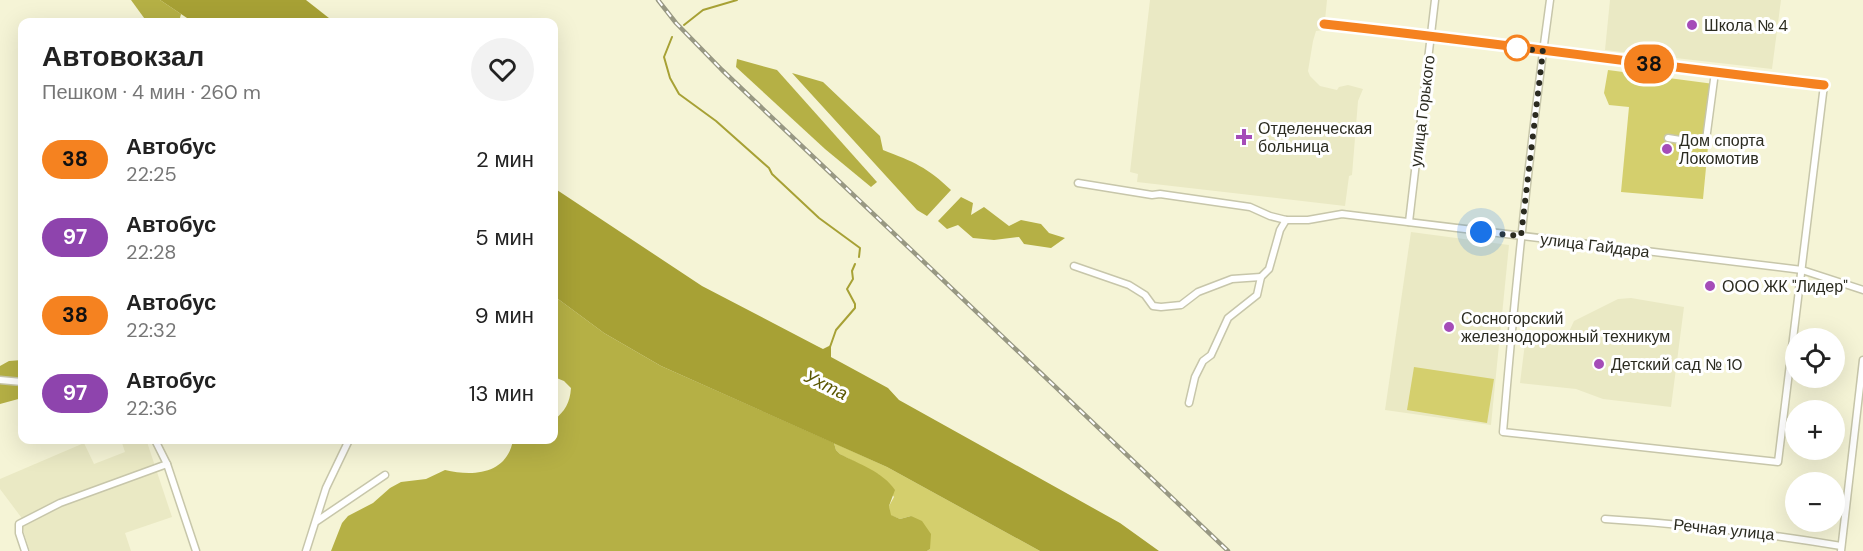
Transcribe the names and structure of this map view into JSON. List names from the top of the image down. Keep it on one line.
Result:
{"streets":{"street":["улица Горького","улица Гайдара","Речная улица"]},"crossings":[["улица Горького","улица Гайдара"]],"water":["Ухта"],"places":{"other":["Школа № 4","Дом спорта Локомотив","ООО ЖК \"Лидер\"","Сосногорский железнодорожный техникум","Детский сад № 10"],"health":["Отделенческая больница"]},"lines":["bus line 38"],"page":{"on_map":"38","heading":["Автовокзал","Пешком · 4 мин · 260 m"],"list":[{"mark":"38","name":"Автобус","note":"22:25","value":"2 мин"},{"mark":"97","name":"Автобус","note":"22:28","value":"5 мин"},{"mark":"38","name":"Автобус","note":"22:32","value":"9 мин"},{"mark":"97","name":"Автобус","note":"22:36","value":"13 мин"}],"map_buttons":["+","−"]}}
